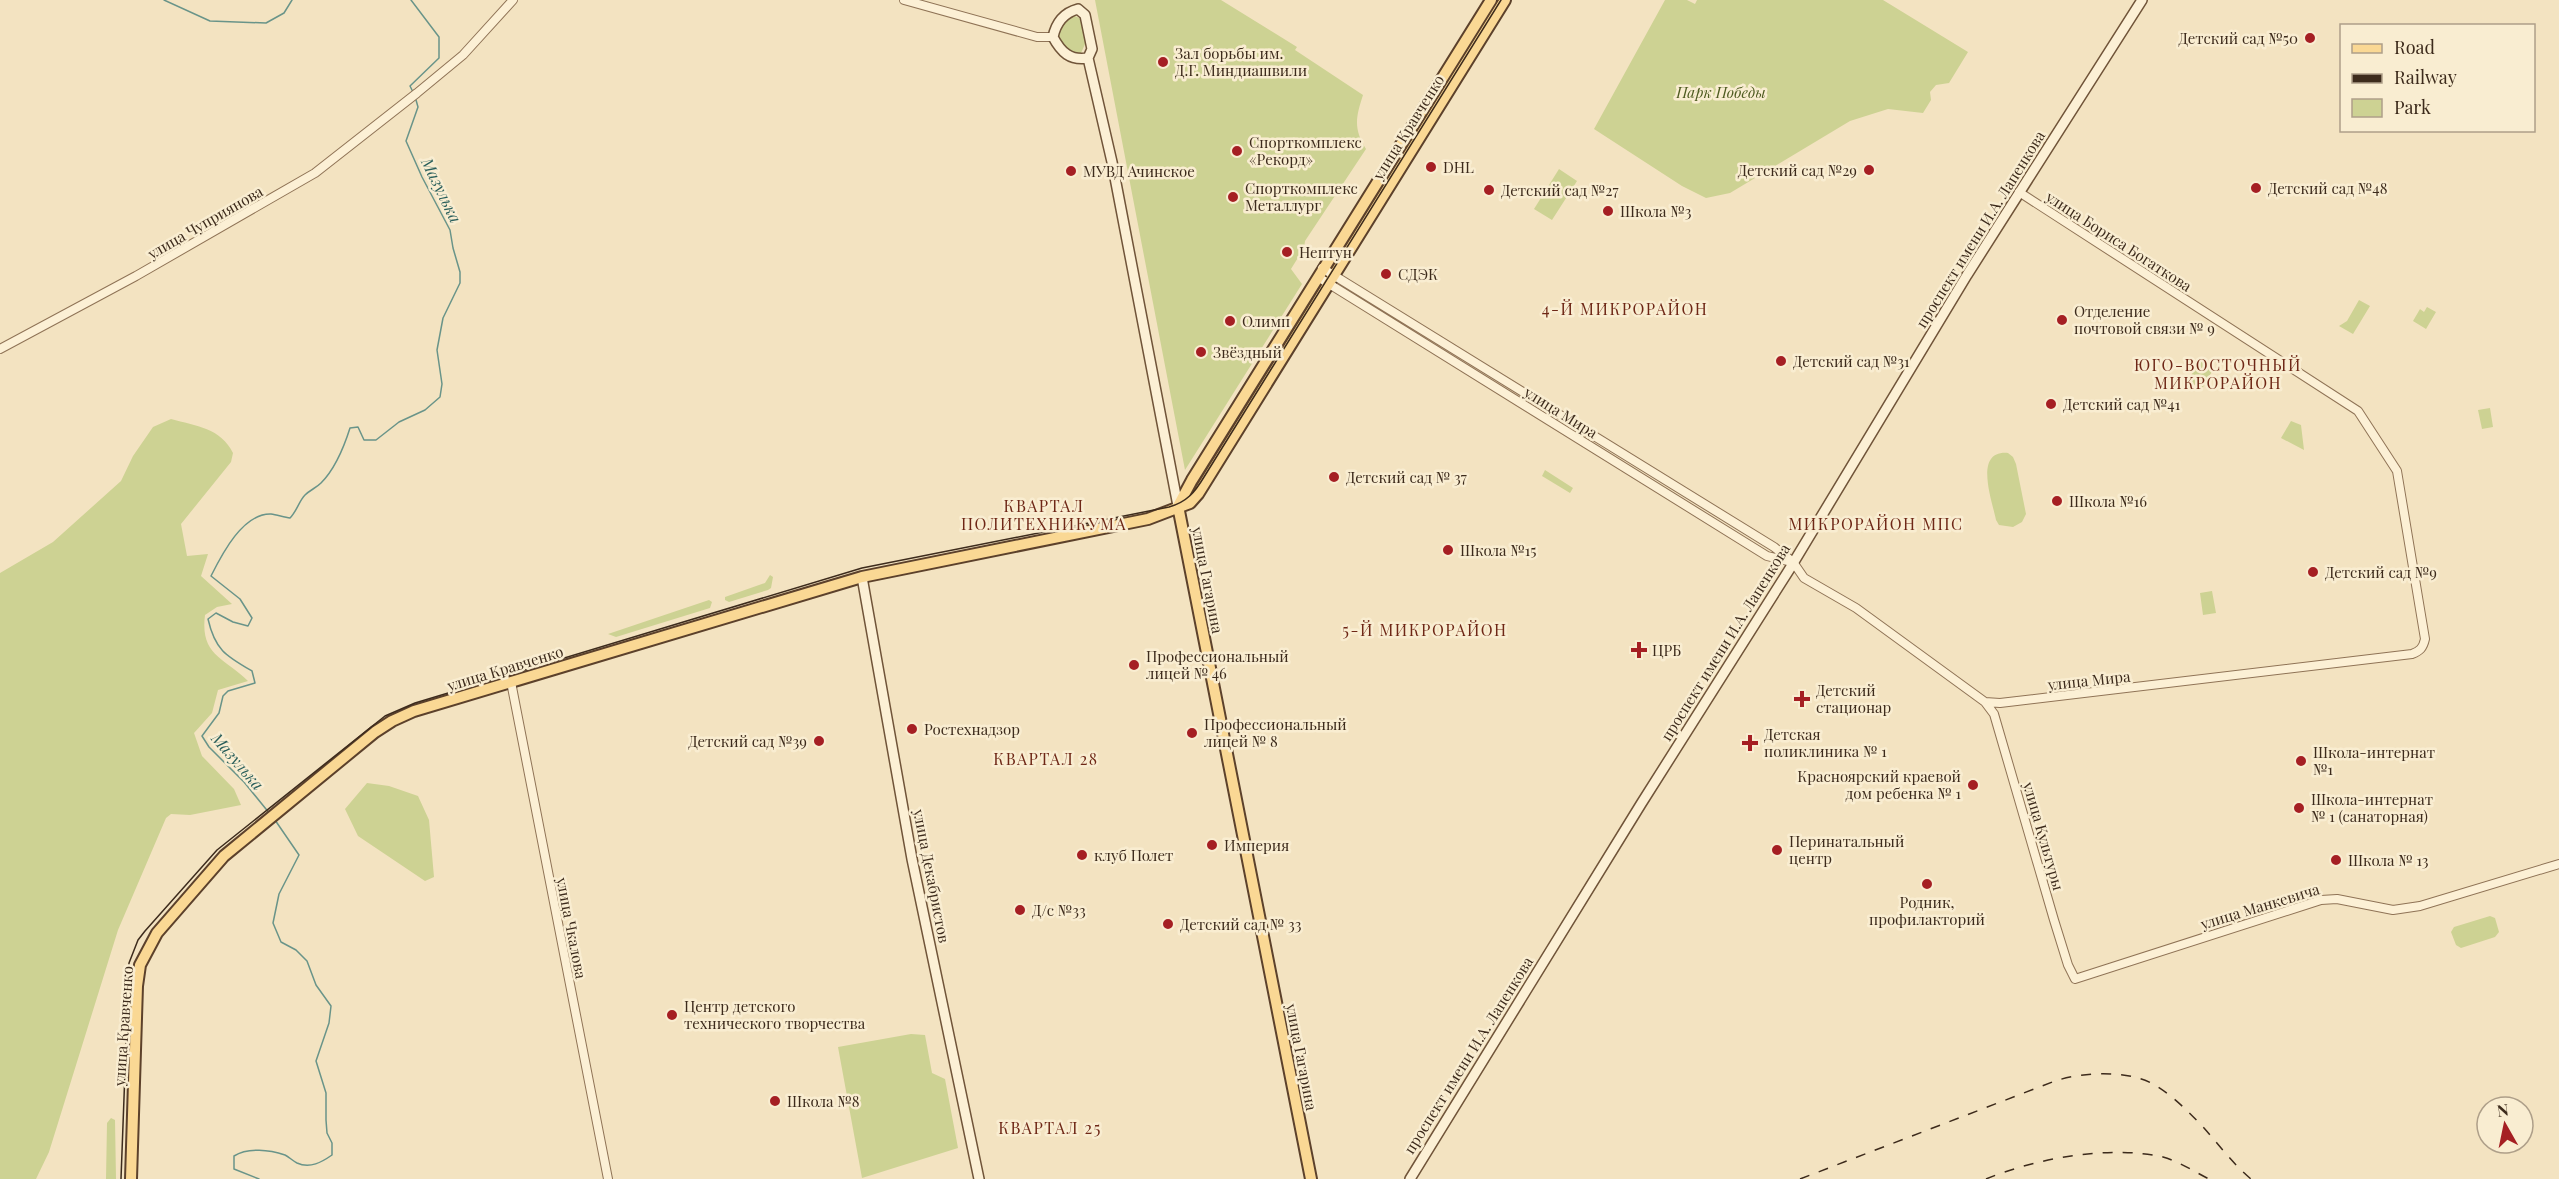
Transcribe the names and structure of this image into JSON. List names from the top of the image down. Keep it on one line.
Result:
{"streets":{"main road":["улица Кравченко","проспект имени И.А. Лапенкова","улица Гагарина","улица Декабристов"],"street":["улица Чуприянова","улица Бориса Богаткова","улица Мира","улица Культуры","улица Манкевича","улица Чкалова"]},"crossings":[["улица Кравченко","улица Мира"],["улица Кравченко","улица Гагарина"],["улица Кравченко","улица Декабристов"],["улица Кравченко","улица Чкалова"],["проспект имени И.А. Лапенкова","улица Бориса Богаткова"],["проспект имени И.А. Лапенкова","улица Мира"],["улица Бориса Богаткова","улица Мира"],["улица Мира","улица Культуры"],["улица Культуры","улица Манкевича"]],"districts":["4-Й МИКРОРАЙОН","ЮГО-ВОСТОЧНЫЙ МИКРОРАЙОН","КВАРТАЛ ПОЛИТЕХНИКУМА","МИКРОРАЙОН МПС","5-Й МИКРОРАЙОН","КВАРТАЛ 28","КВАРТАЛ 25"],"water":["Мазулька"],"parks":["Парк Победы"],"places":{"other":["Детский сад №50","Зал борьбы им. Д.Г. Миндиашвили","Спорткомплекс «Рекорд»","DHL","Детский сад №29","МУВД Ачинское","Детский сад №48","Детский сад №27","Спорткомплекс Металлург","Школа №3","Нептун","СДЭК","Отделение почтовой связи № 9","Олимп","Звёздный","Детский сад №31","Детский сад №41","Детский сад № 37","Школа №16","Школа №15","Детский сад №9","Профессиональный лицей № 46","Ростехнадзор","Профессиональный лицей № 8","Детский сад №39","Школа-интернат №1","Красноярский краевой дом ребенка № 1","Школа-интернат № 1 (санаторная)","Империя","Перинатальный центр","клуб Полет","Школа № 13","Родник, профилакторий","Д/с №33","Детский сад № 33","Центр детского технического творчества","Школа №8"],"health":["ЦРБ","Детский стационар","Детская поликлиника № 1"]},"legend":["Road","Railway","Park"],"north":"top"}
